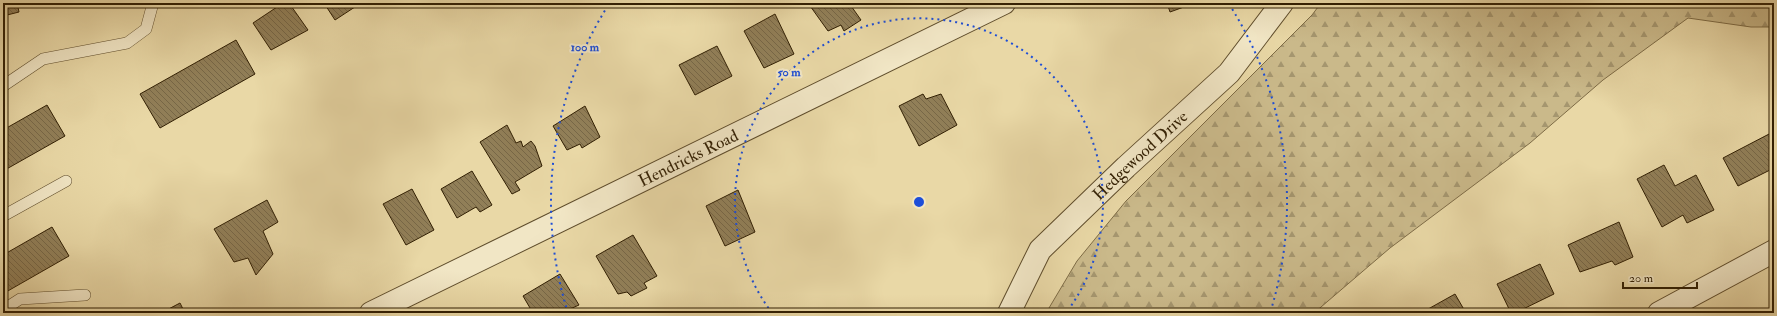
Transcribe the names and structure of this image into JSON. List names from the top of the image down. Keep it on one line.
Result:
{"streets":{"street":["Hedgewood Drive","Hendricks Road"]},"scale_bar":"20 m","rings":["100 m","50 m"]}
